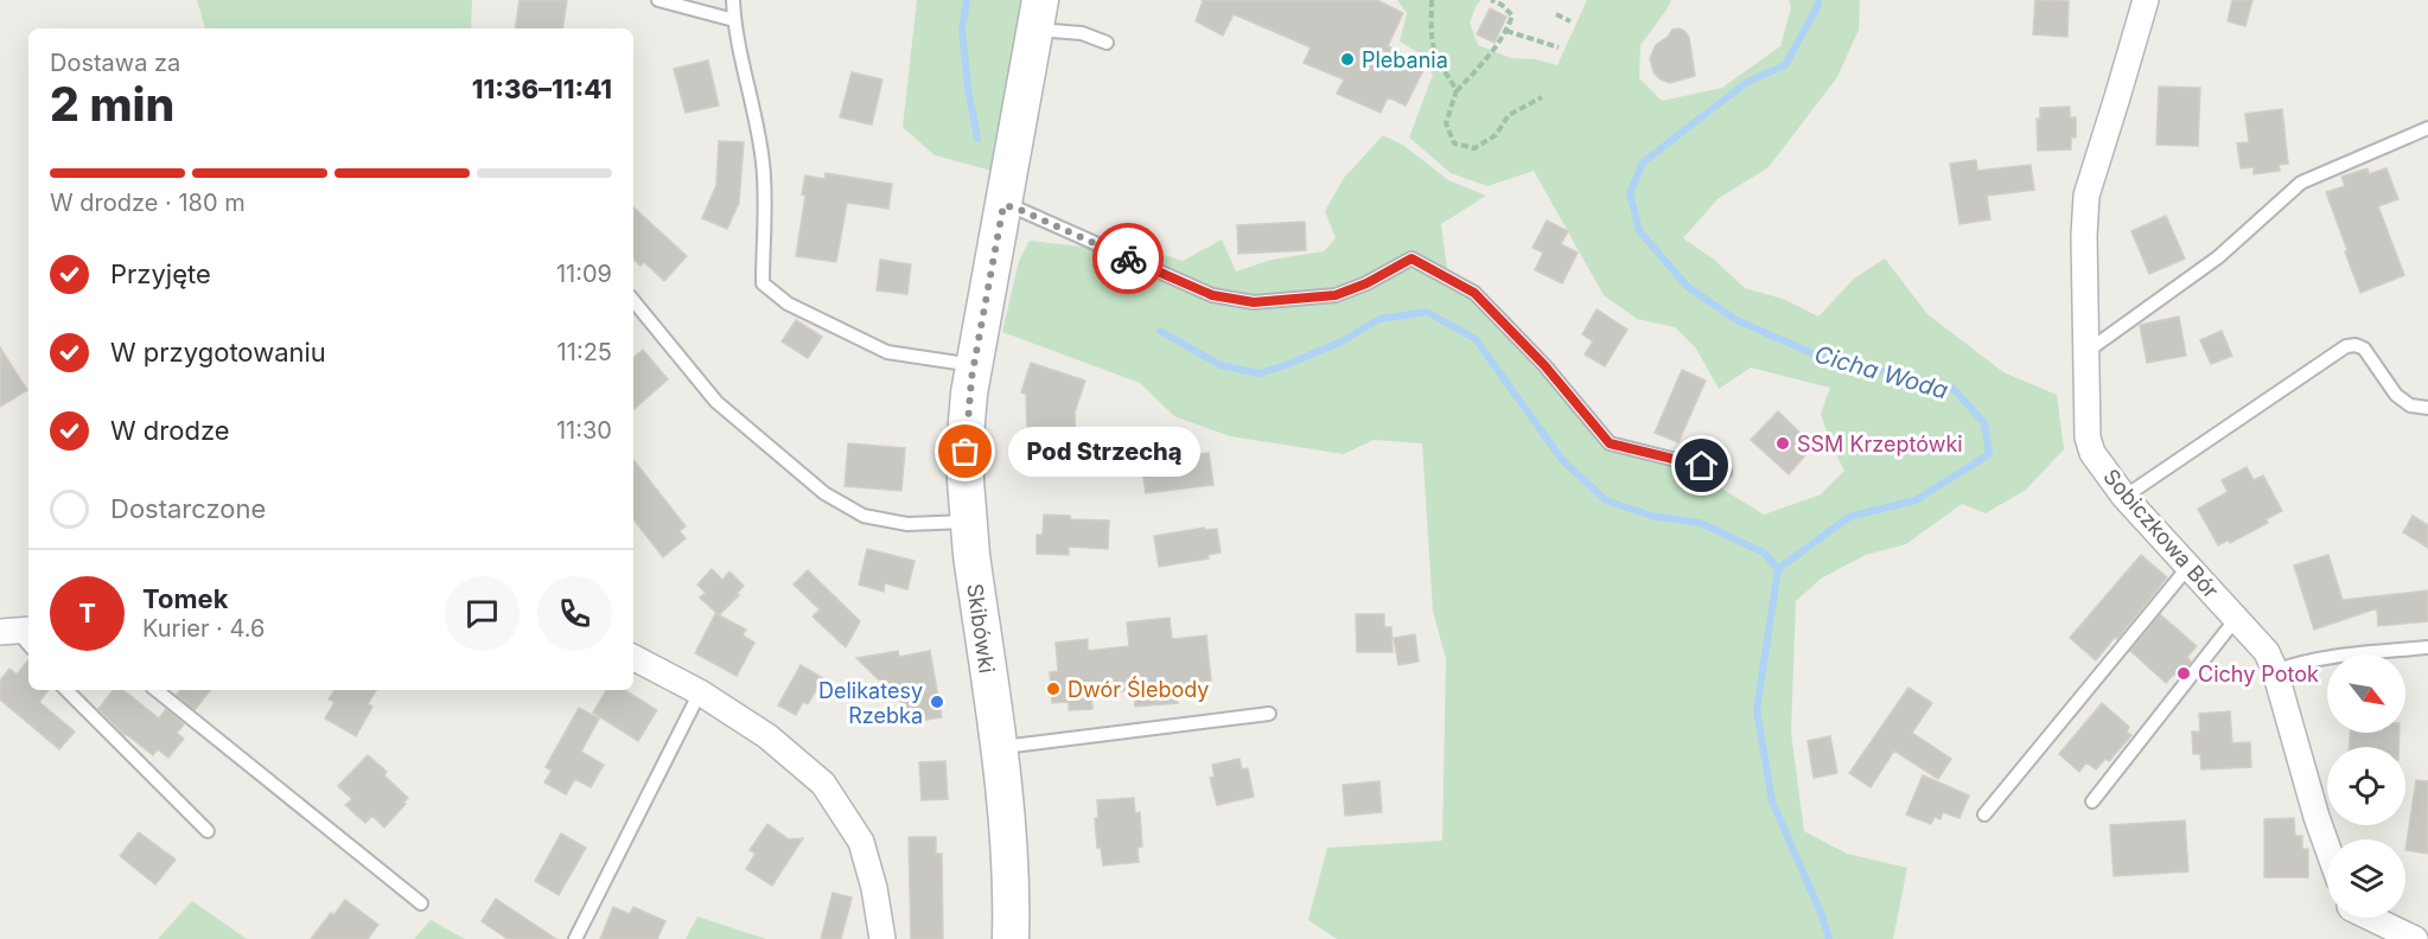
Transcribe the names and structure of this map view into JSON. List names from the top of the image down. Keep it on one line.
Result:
{"streets":{"main road":["Skibówki"],"street":["Sobiczkowa Bór"]},"water":["Cicha Woda"],"places":["Plebania","SSM Krzeptówki","Pod Strzechą","Cichy Potok","Dwór Ślebody","Delikatesy Rzebka"],"north":"bottom right","page":{"heading":["2 min","Dostawa za","11:36–11:41"],"panel":["Tomek","Kurier · 4.6"],"bar":"W drodze · 180 m","list":[["Przyjęte","11:09"],["W przygotowaniu","11:25"],["W drodze","11:30"],"Dostarczone"],"bubble":"Pod Strzechą","round":"T"}}
